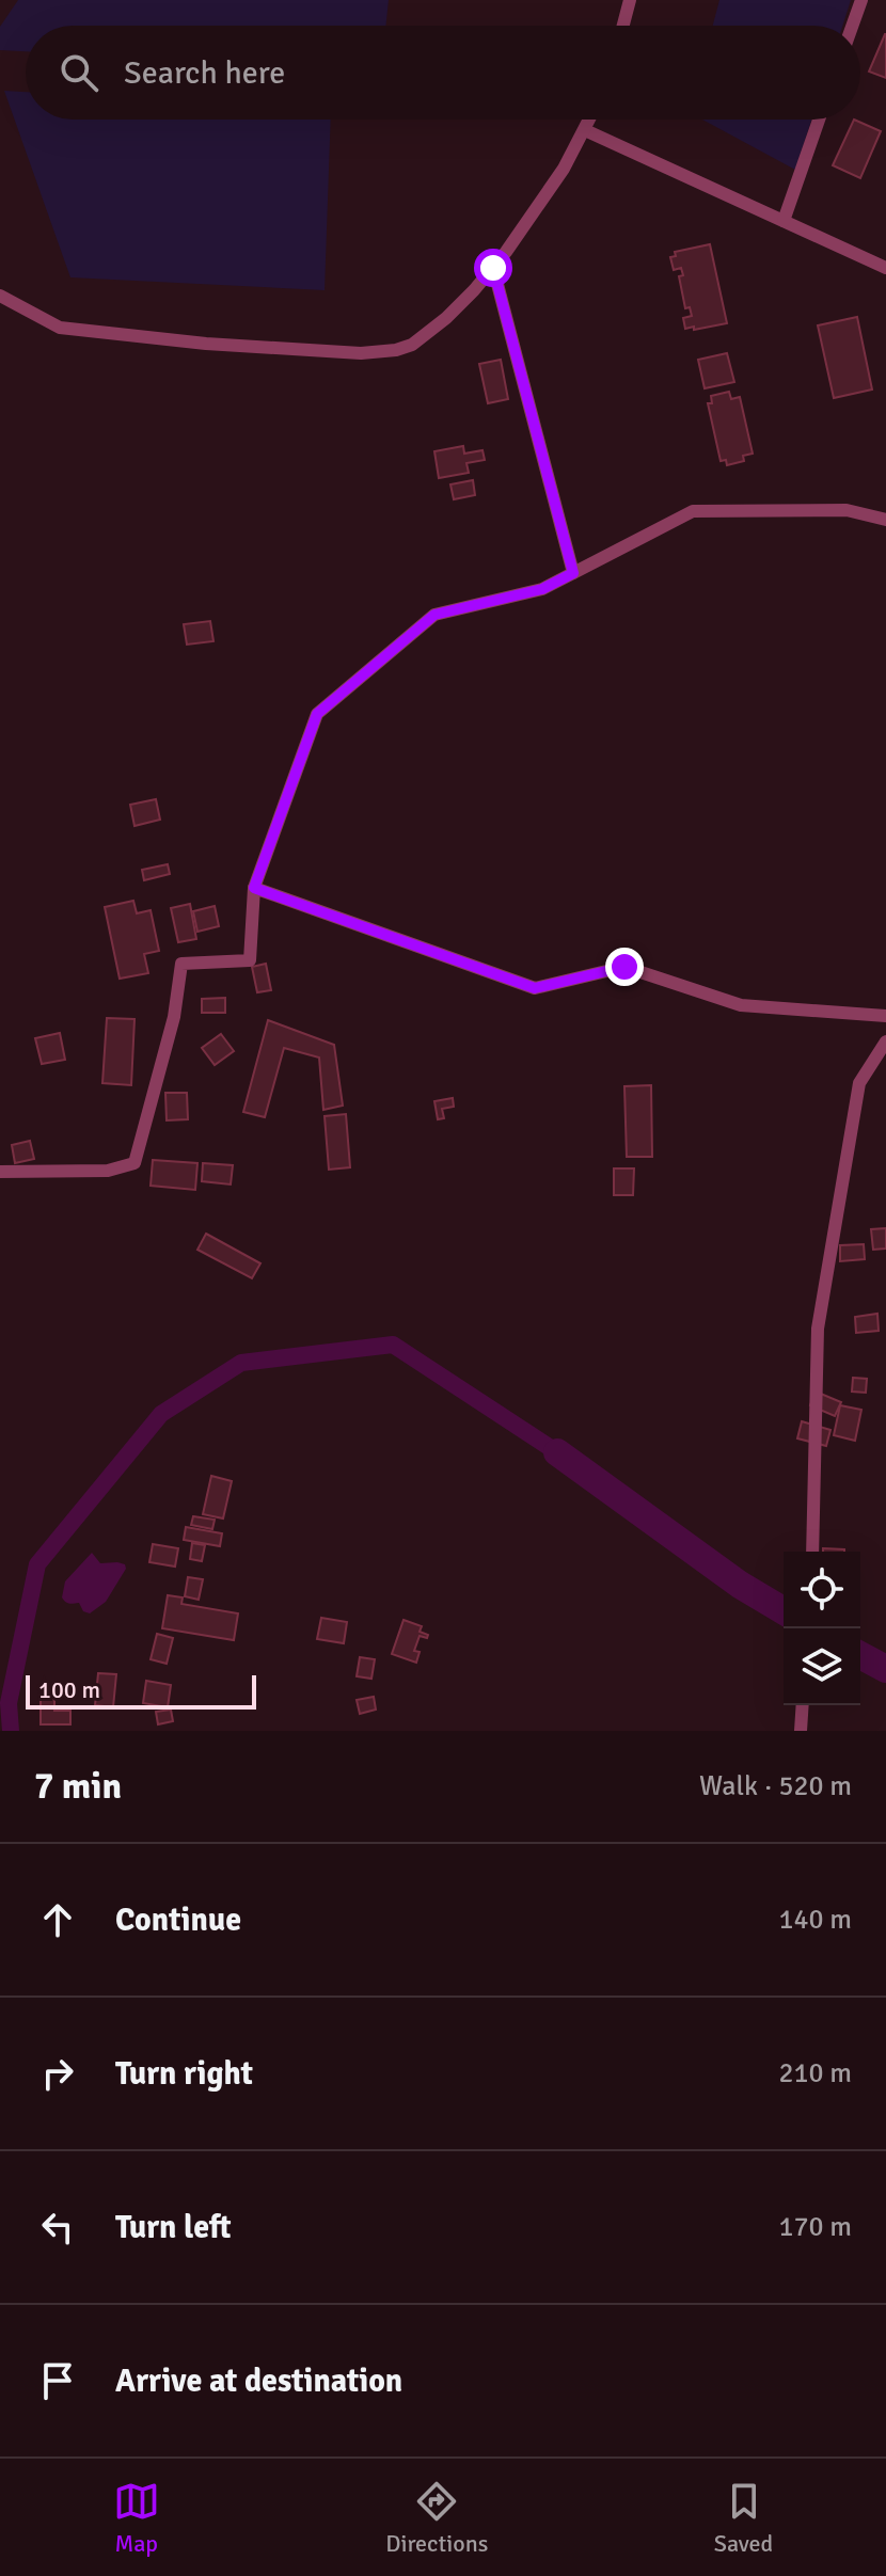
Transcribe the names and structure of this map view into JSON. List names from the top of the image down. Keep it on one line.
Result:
{"scale_bar":"100 m","page":{"search":"Search here","scale":"100 m","heading":["7 min","Walk · 520 m"],"list":[["Continue","140 m"],["Turn right","210 m"],["Turn left","170 m"],"Arrive at destination"],"nav":["Map","Directions","Saved"]}}
